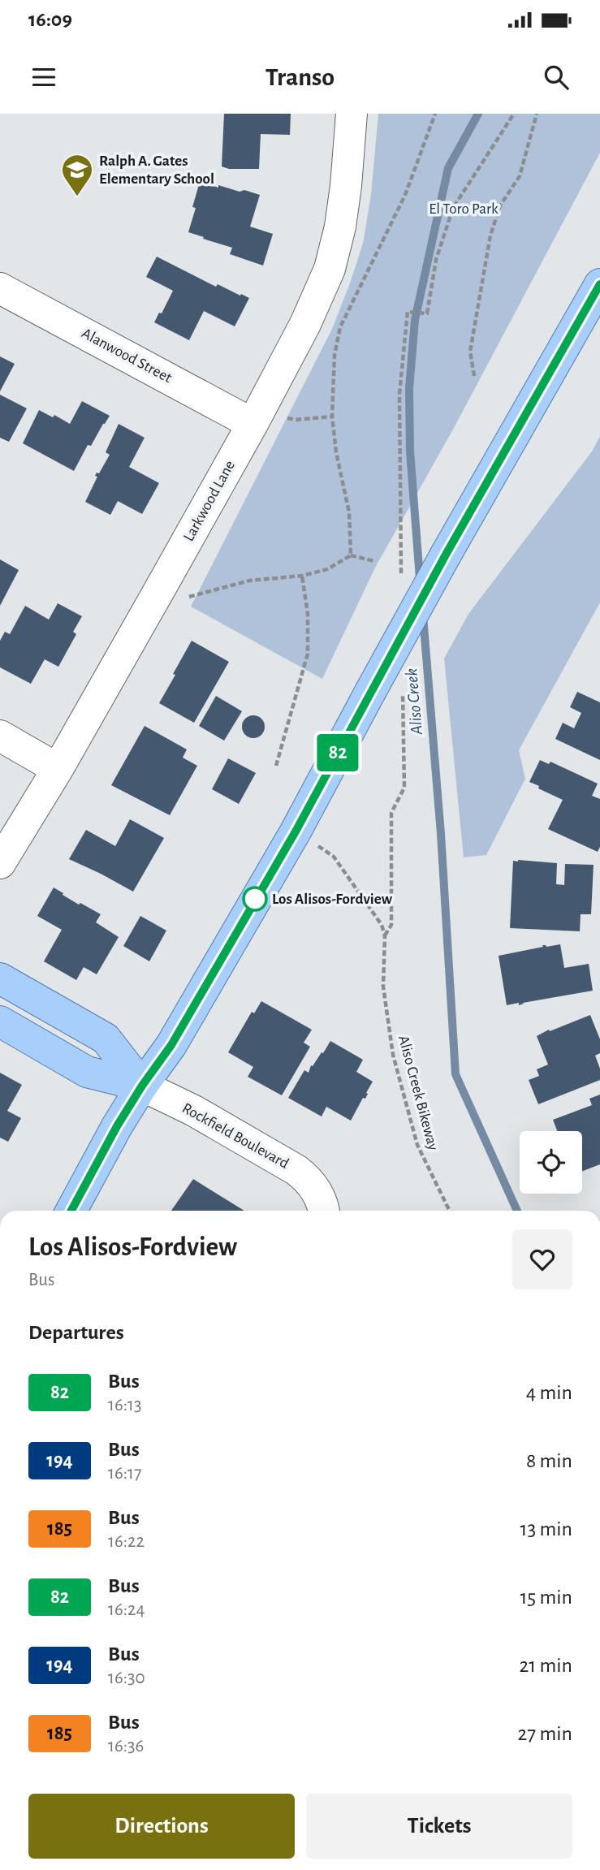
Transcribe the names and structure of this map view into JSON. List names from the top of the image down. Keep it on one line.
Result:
{"streets":{"main road":["Rockfield Boulevard"],"street":["Alanwood Street","Larkwood Lane"],"path":["Aliso Creek Bikeway"]},"crossings":[["Alanwood Street","Larkwood Lane"]],"water":["Aliso Creek"],"parks":["El Toro Park"],"places":{"school or university":["Ralph A. Gates Elementary School"],"other":["Los Alisos-Fordview"]},"lines":["bus line 82"],"page":{"status":"16:09","header":"Transo","on_map":"82","heading":[["Los Alisos-Fordview","Bus"],"Departures"],"list":[{"mark":"82","name":"Bus","note":"16:13","value":"4 min"},{"mark":"194","name":"Bus","note":"16:17","value":"8 min"},{"mark":"185","name":"Bus","note":"16:22","value":"13 min"},{"mark":"82","name":"Bus","note":"16:24","value":"15 min"},{"mark":"194","name":"Bus","note":"16:30","value":"21 min"},{"mark":"185","name":"Bus","note":"16:36","value":"27 min"}],"buttons":["Directions","Tickets"]}}
